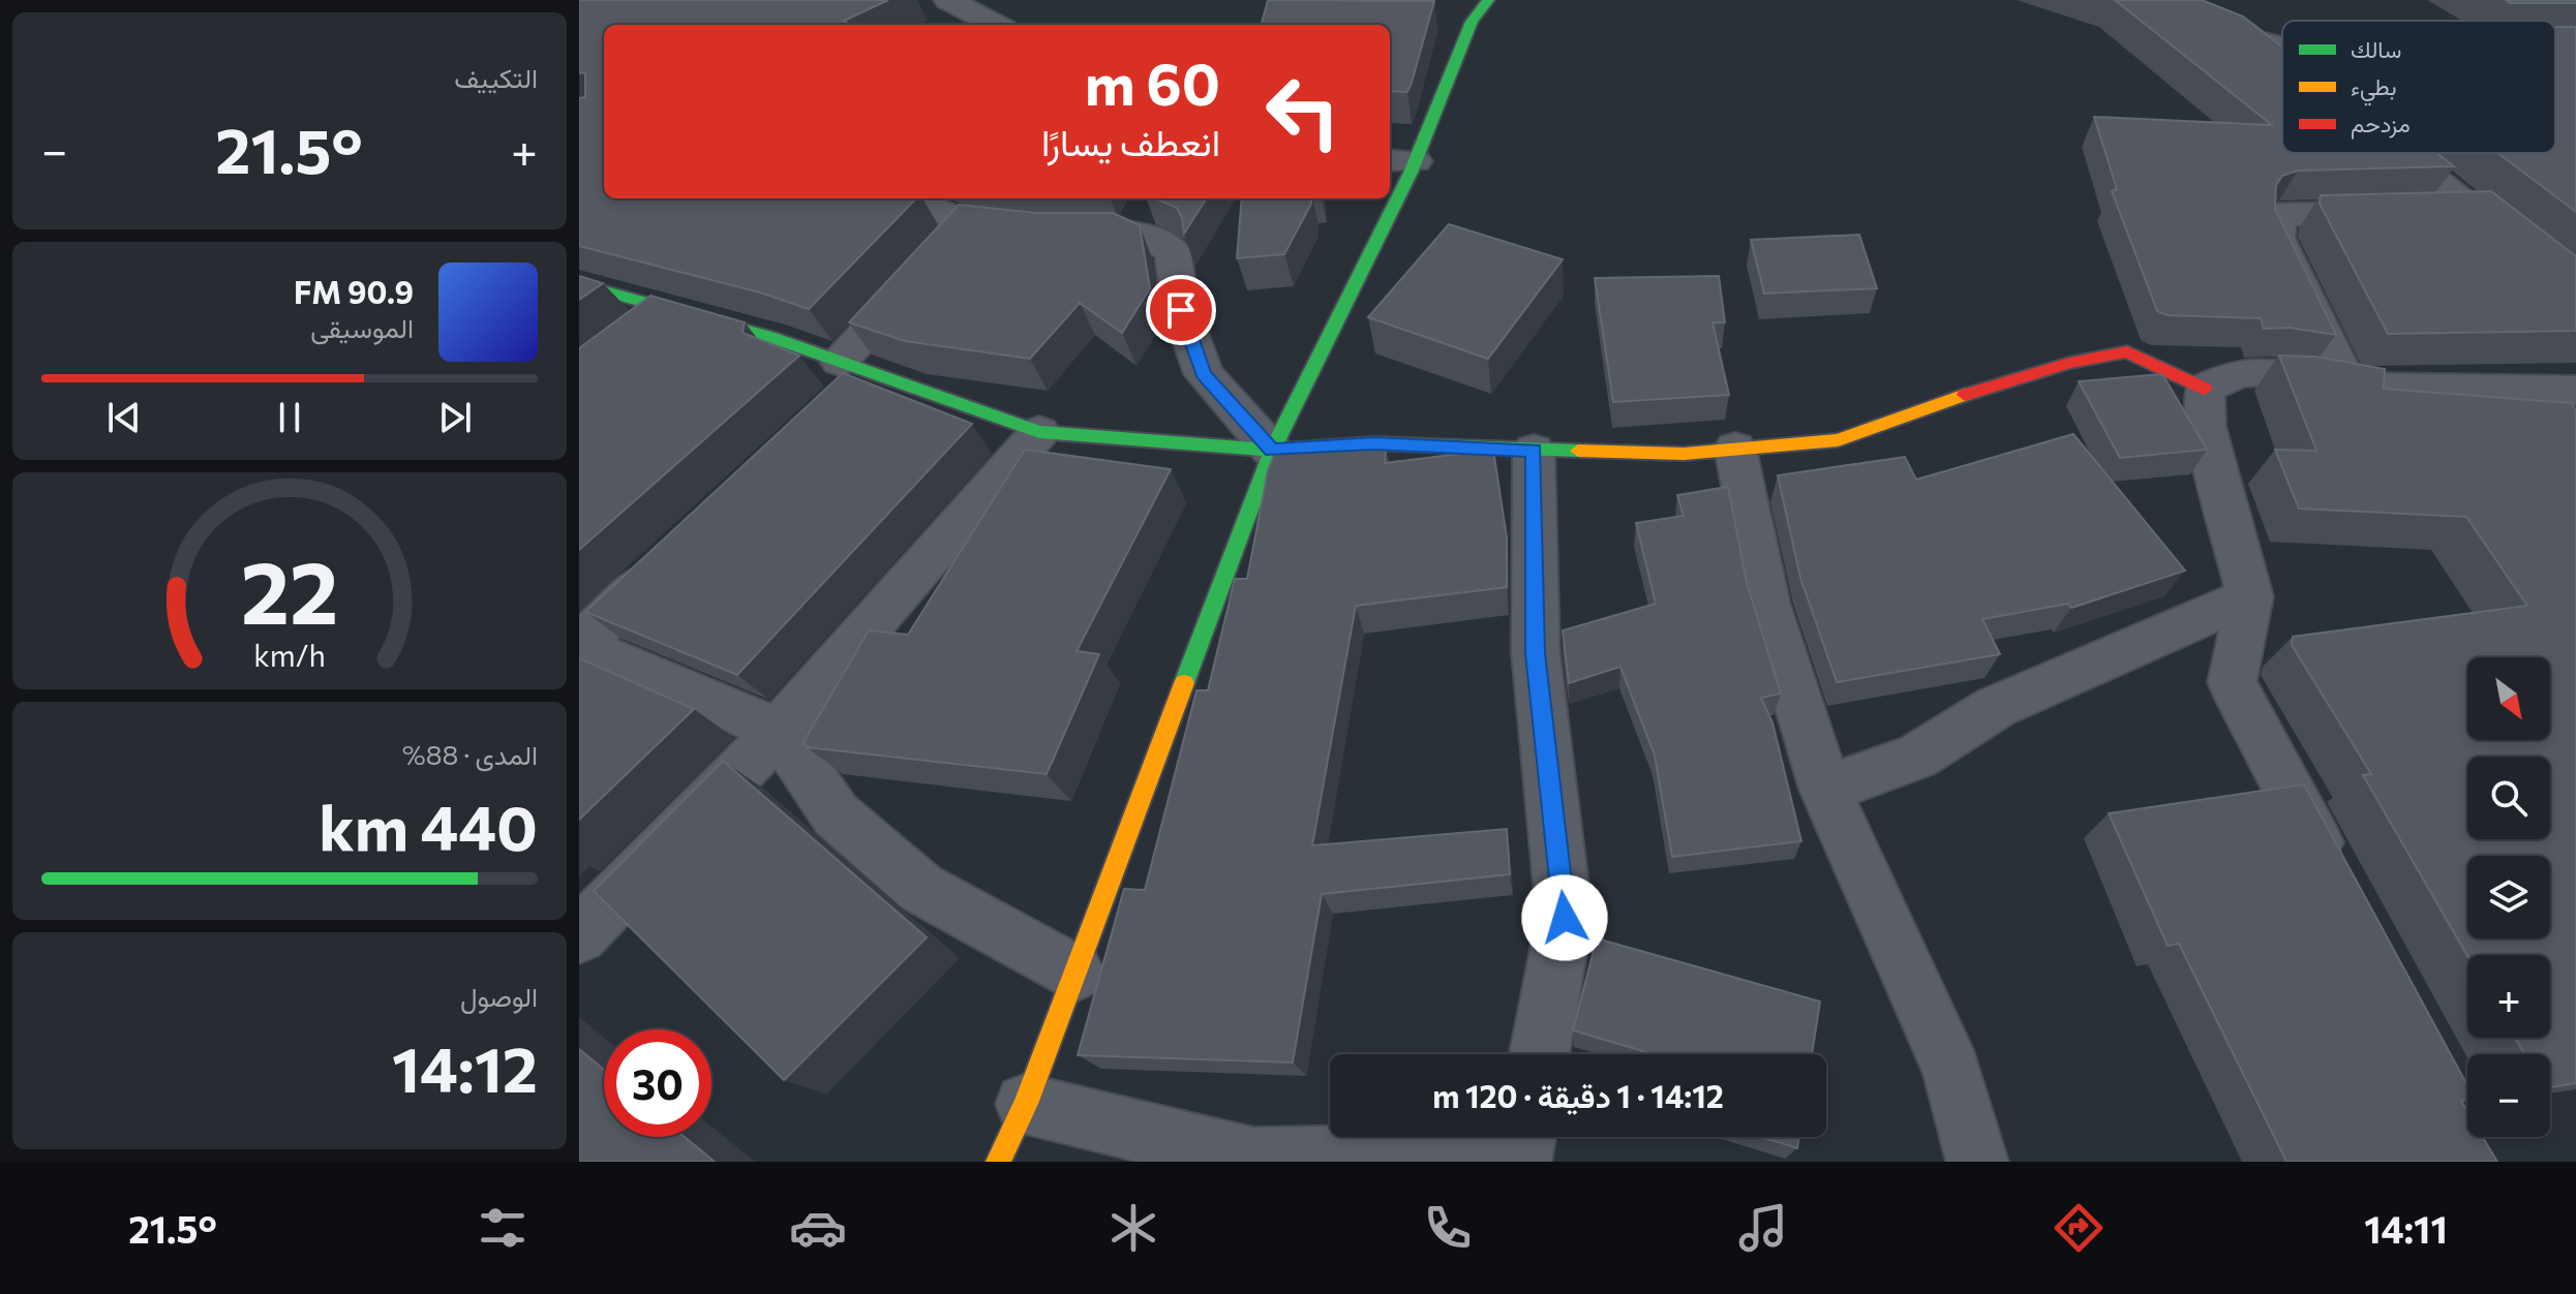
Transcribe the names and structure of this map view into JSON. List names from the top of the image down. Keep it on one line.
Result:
{"legend":["سالك","بطيء","مزدحم"],"north":"bottom right","page":{"tile":["التكييف",["المدى · 88%","440 km"],["الوصول","14:12"]],"turn":["60 m","انعطف يسارًا"],"heat":["−","21.5°","+"],"song":["90.9 FM","الموسيقى"],"map_buttons":["+","−"],"limit":"30","trip":"14:12 · 1 دقيقة · 120 m","tabs":["14:11","21.5°"],"gauge":["22","km/h"]}}
